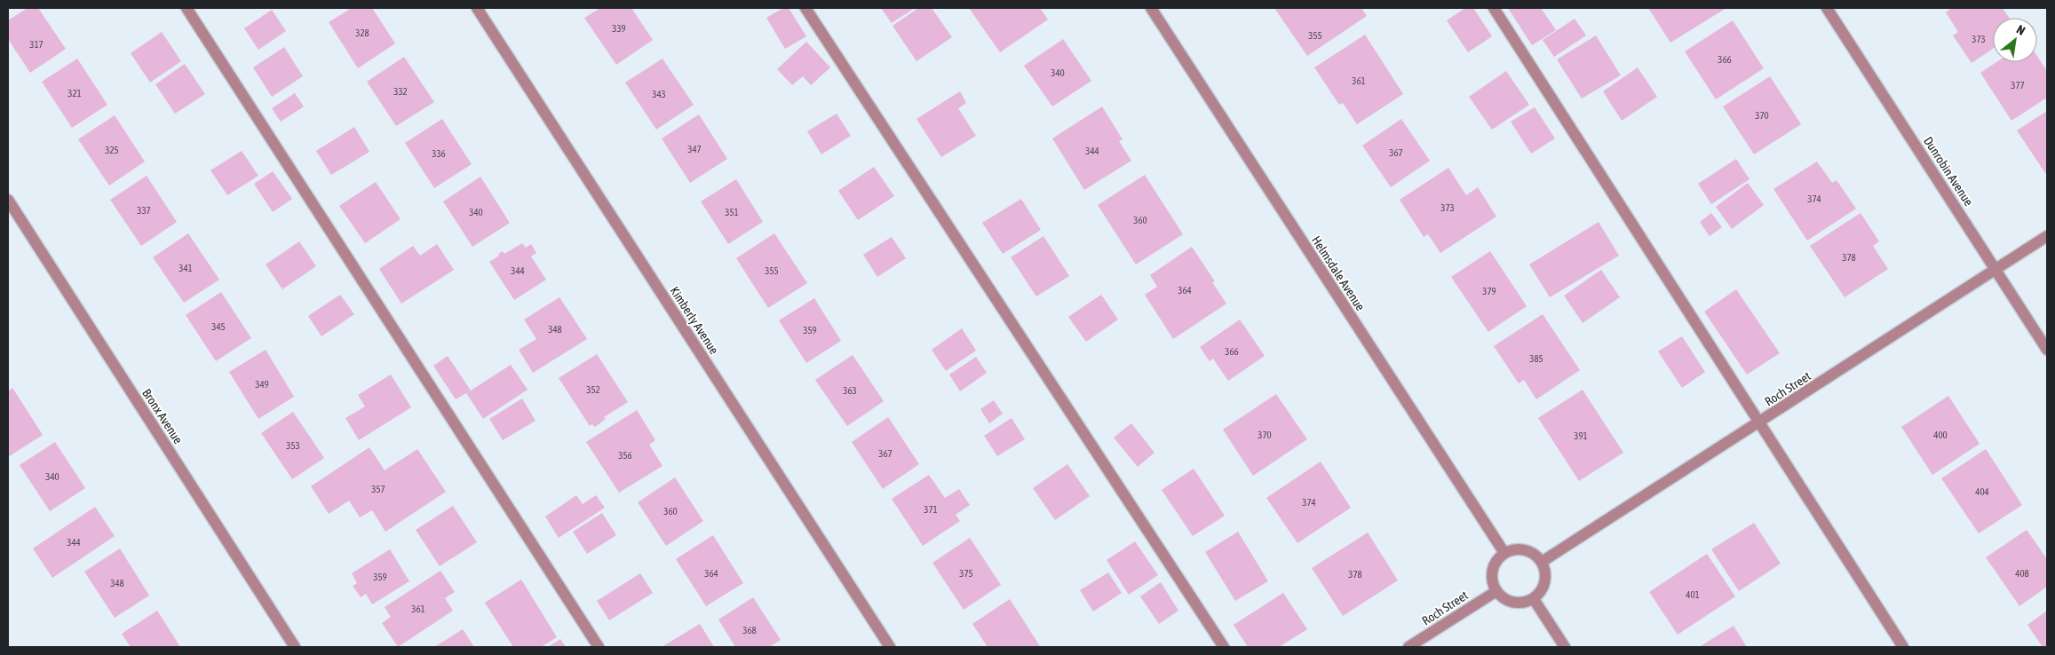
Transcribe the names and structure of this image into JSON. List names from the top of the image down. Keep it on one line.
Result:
{"streets":{"street":["Dunrobin Avenue","Helmsdale Avenue","Kimberly Avenue","Roch Street","Bronx Avenue"]},"crossings":[["Dunrobin Avenue","Roch Street"],["Helmsdale Avenue","Roch Street"]],"house_numbers":["339","328","355","373","317","366","340","361","377","332","321","343","370","347","325","344","367","336","374","373","337","340","351","360","378","341","344","355","364","379","345","348","359","366","385","349","352","363","370","400","391","353","367","356","340","357","404","374","371","360","344","364","375","408","378","359","348","401","361","368"],"north":"top right"}
